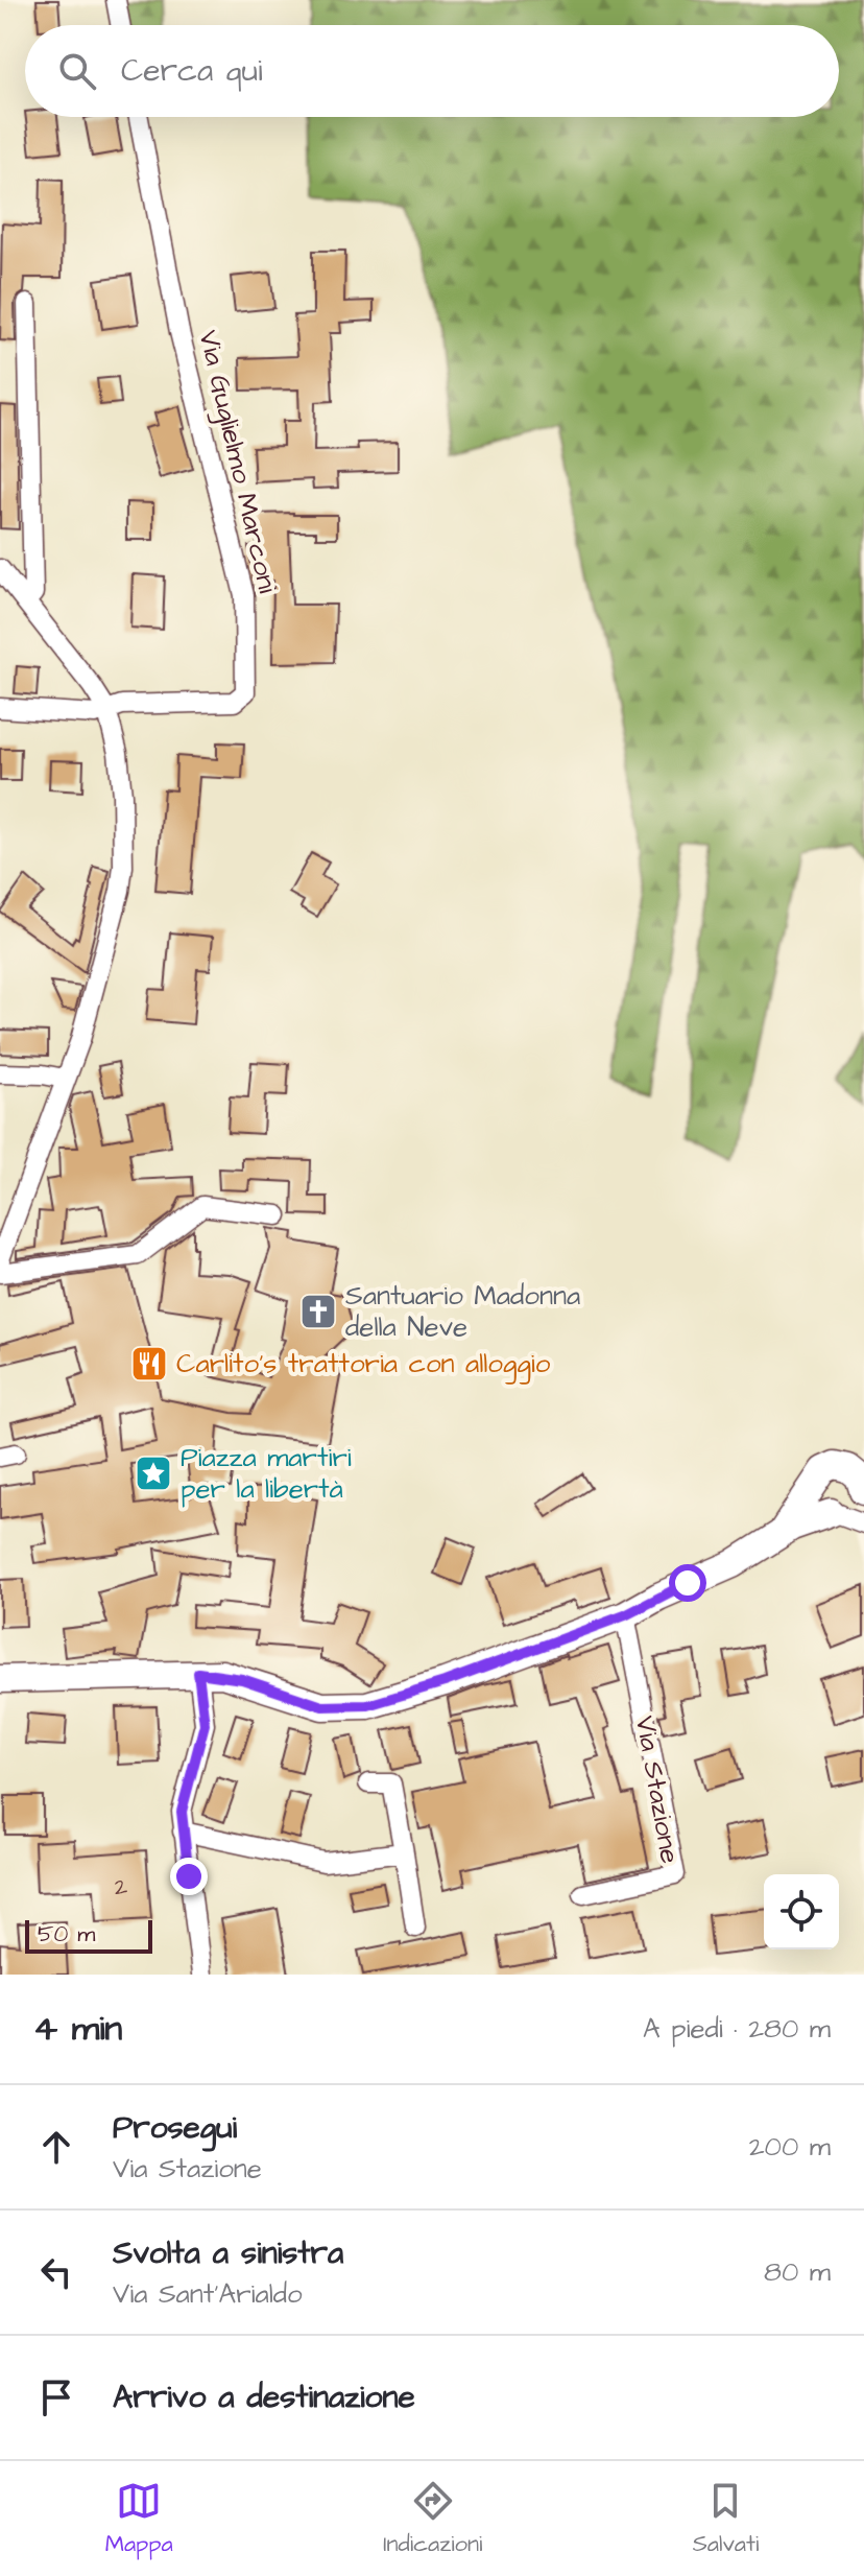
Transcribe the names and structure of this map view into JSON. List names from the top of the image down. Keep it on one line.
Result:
{"streets":{"street":["Via Guglielmo Marconi","Via Stazione"]},"places":{"church":["Santuario Madonna della Neve"],"restaurant":["Carlito's trattoria con alloggio"],"place":["Piazza martiri per la libertà"]},"house_numbers":["2"],"scale_bar":"50 m","page":{"search":"Cerca qui","scale":"50 m","heading":["4 min","A piedi · 280 m"],"list":[["Prosegui","Via Stazione","200 m"],["Svolta a sinistra","Via Sant'Arialdo","80 m"],"Arrivo a destinazione"],"nav":["Mappa","Indicazioni","Salvati"]}}
